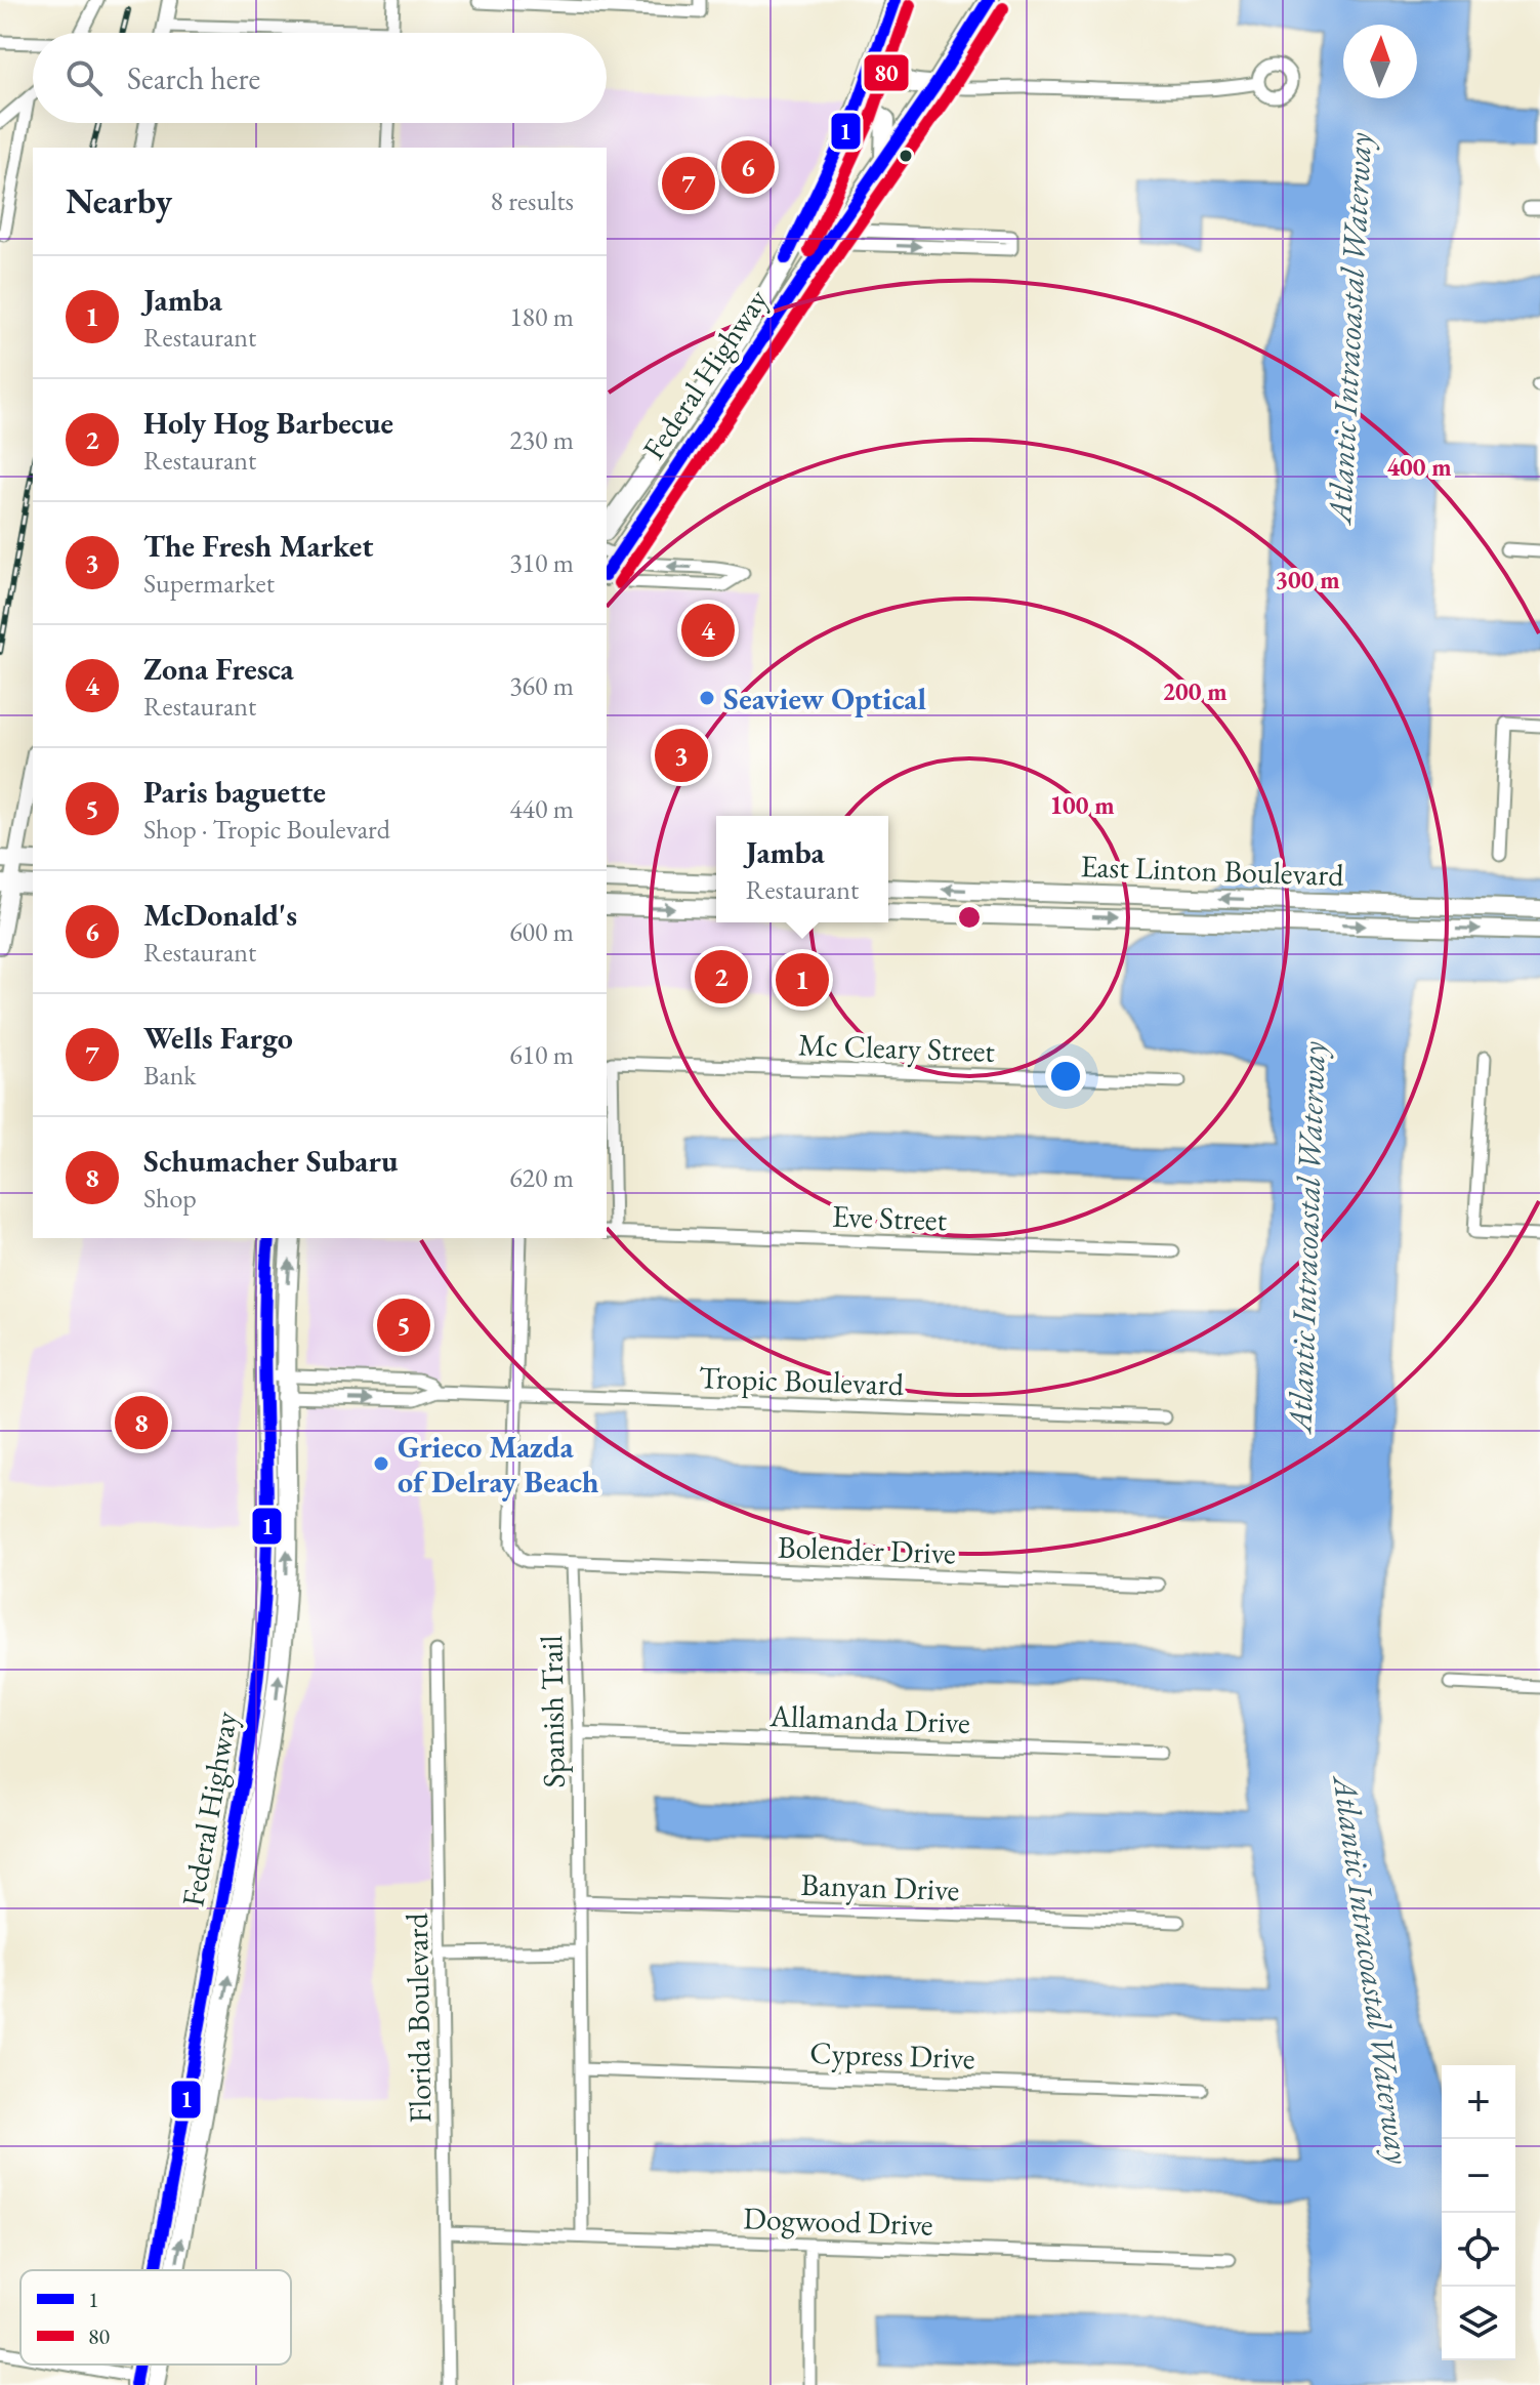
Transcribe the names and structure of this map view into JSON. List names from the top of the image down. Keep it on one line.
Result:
{"streets":{"main road":["Federal Highway","East Linton Boulevard"],"street":["Mc Cleary Street","Eve Street","Tropic Boulevard","Bolender Drive","Spanish Trail","Allamanda Drive","Banyan Drive","Florida Boulevard","Cypress Drive","Dogwood Drive"]},"crossings":[["Federal Highway","Tropic Boulevard"],["Mc Cleary Street","Eve Street"],["Bolender Drive","Spanish Trail"],["Spanish Trail","Allamanda Drive"],["Spanish Trail","Banyan Drive"],["Spanish Trail","Cypress Drive"],["Spanish Trail","Dogwood Drive"],["Florida Boulevard","Dogwood Drive"]],"water":["Atlantic Intracoastal Waterway"],"places":["Seaview Optical","Grieco Mazda of Delray Beach"],"lines":["transit line 1","transit line 80"],"legend":["1","80"],"north":"top","page":{"search":"Search here","pins":["6","7","4","3","2","1","5","8"],"heading":["Nearby","8 results"],"list":[{"mark":"1","name":"Jamba","note":"Restaurant","value":"180 m"},{"mark":"2","name":"Holy Hog Barbecue","note":"Restaurant","value":"230 m"},{"mark":"3","name":"The Fresh Market","note":"Supermarket","value":"310 m"},{"mark":"4","name":"Zona Fresca","note":"Restaurant","value":"360 m"},{"mark":"5","name":"Paris baguette","note":"Shop · Tropic Boulevard","value":"440 m"},{"mark":"6","name":"McDonald's","note":"Restaurant","value":"600 m"},{"mark":"7","name":"Wells Fargo","note":"Bank","value":"610 m"},{"mark":"8","name":"Schumacher Subaru","note":"Shop","value":"620 m"}],"popup":["Jamba","Restaurant"],"map_buttons":["+","−"]},"rings":["400 m","300 m","200 m","100 m"]}
